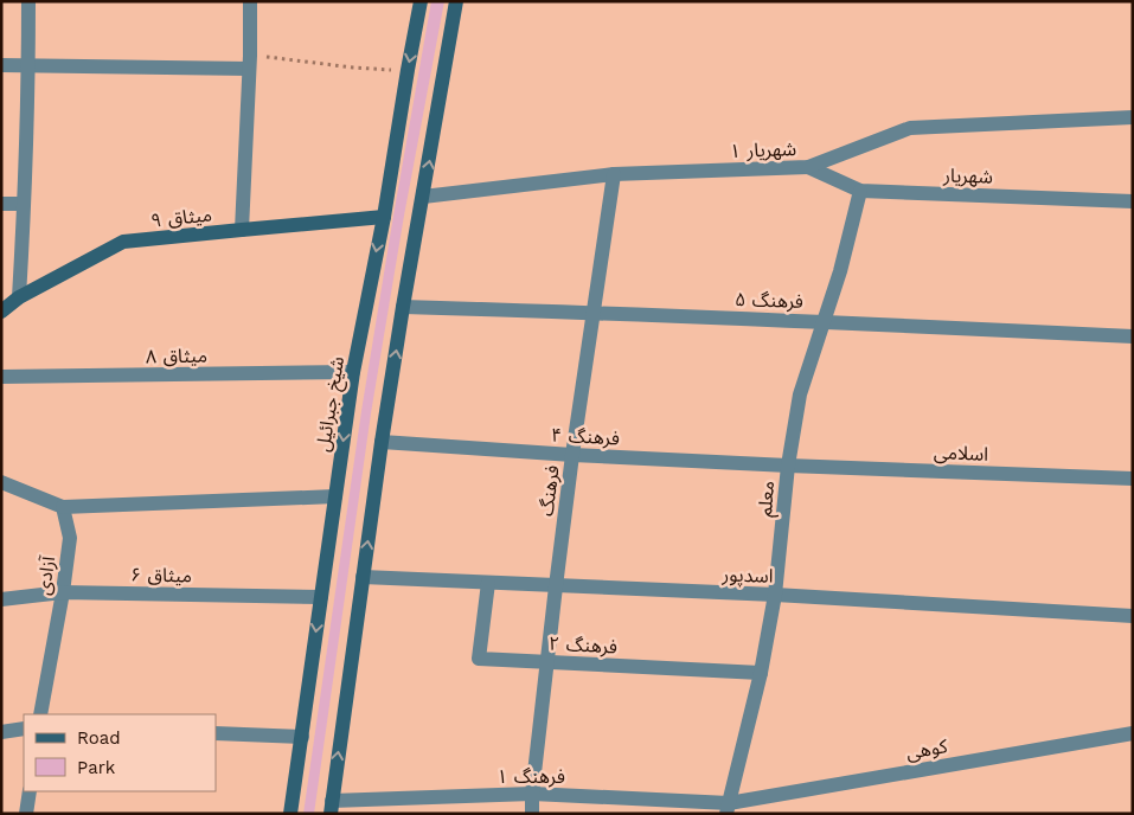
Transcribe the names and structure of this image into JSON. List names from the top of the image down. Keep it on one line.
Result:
{"streets":{"street":["شهریار ۱","شهریار","میثاق ۹","فرهنگ ۵","میثاق ۸","شیخ جبرائیل","فرهنگ ۴","اسلامی","فرهنگ","معلم","میثاق ۶","اسدپور","آزادی","فرهنگ ۲","کوهی","فرهنگ ۱"]},"crossings":[["شهریار ۱","شهریار"],["شهریار ۱","فرهنگ"],["شهریار","معلم"],["میثاق ۹","شیخ جبرائیل"],["فرهنگ ۵","فرهنگ"],["فرهنگ ۵","معلم"],["میثاق ۸","شیخ جبرائیل"],["شیخ جبرائیل","میثاق ۶"],["فرهنگ ۴","اسلامی"],["فرهنگ ۴","فرهنگ"],["فرهنگ ۴","معلم"],["اسلامی","معلم"],["فرهنگ","اسدپور"],["فرهنگ","فرهنگ ۲"],["فرهنگ","فرهنگ ۱"],["معلم","اسدپور"],["معلم","فرهنگ ۲"],["معلم","کوهی"],["معلم","فرهنگ ۱"],["میثاق ۶","آزادی"],["اسدپور","فرهنگ ۲"],["کوهی","فرهنگ ۱"]],"legend":["Road","Park"]}
